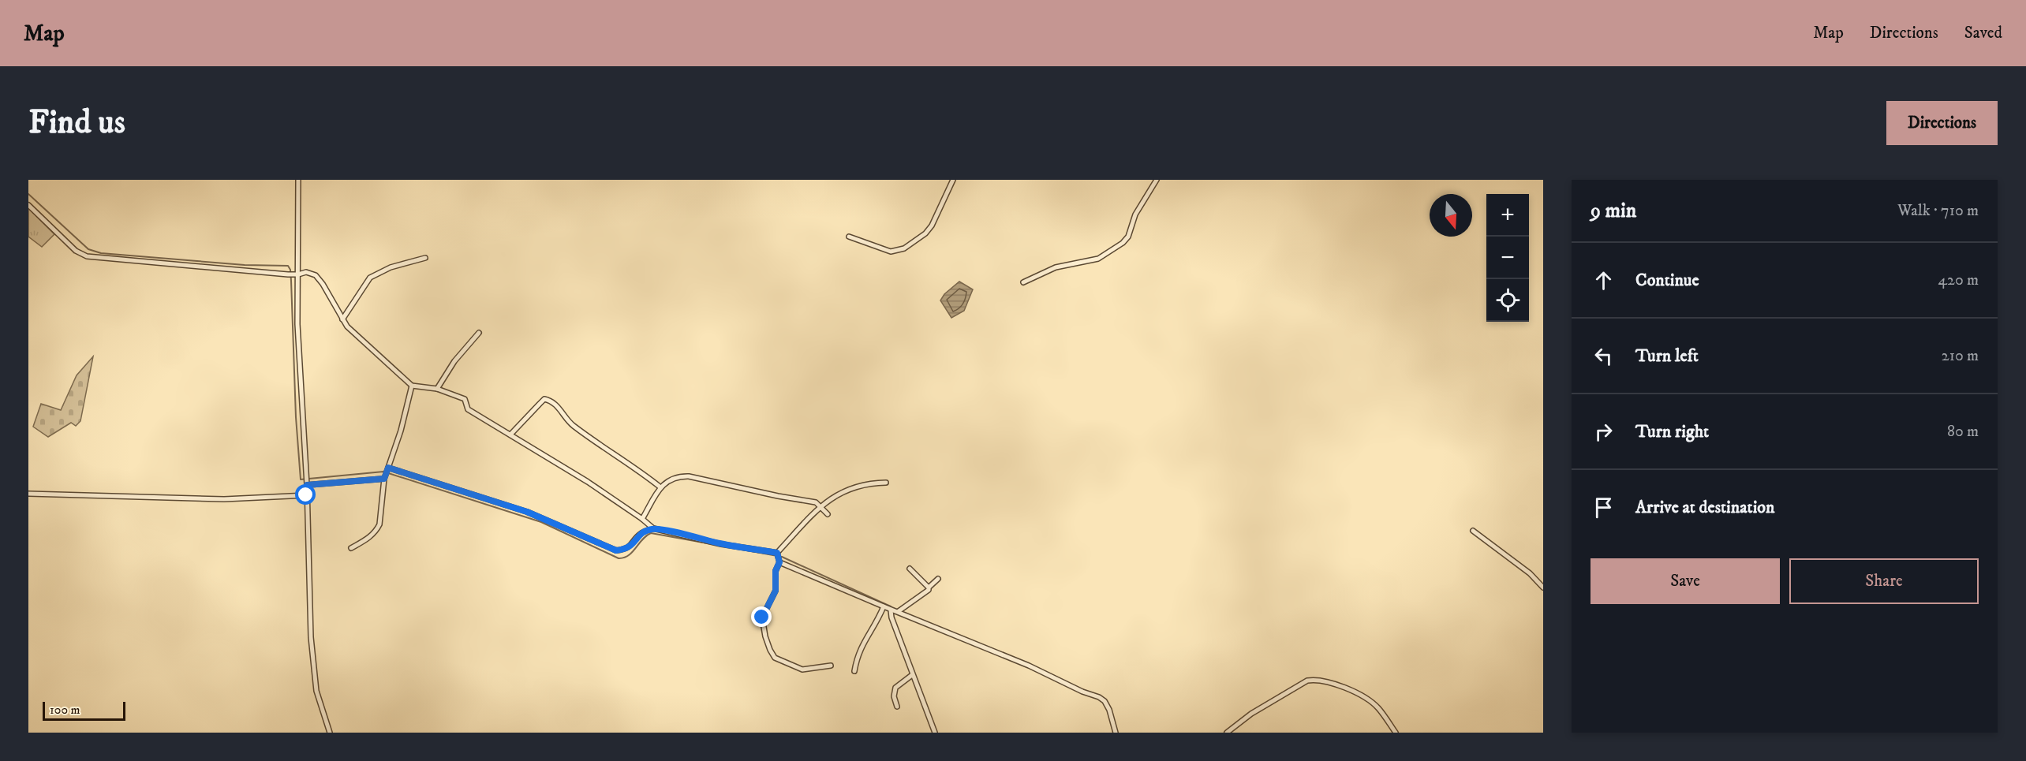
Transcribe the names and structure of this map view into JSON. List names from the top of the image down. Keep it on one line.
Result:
{"scale_bar":"100 m","north":"bottom","page":{"header":"Map","nav":["Map","Directions","Saved"],"buttons":["Directions",["Save","Share"]],"title":"Find us","heading":["9 min","Walk · 710 m"],"map_buttons":["+","−"],"list":[["Continue","420 m"],["Turn left","210 m"],["Turn right","80 m"],"Arrive at destination"],"scale":"100 m"}}
